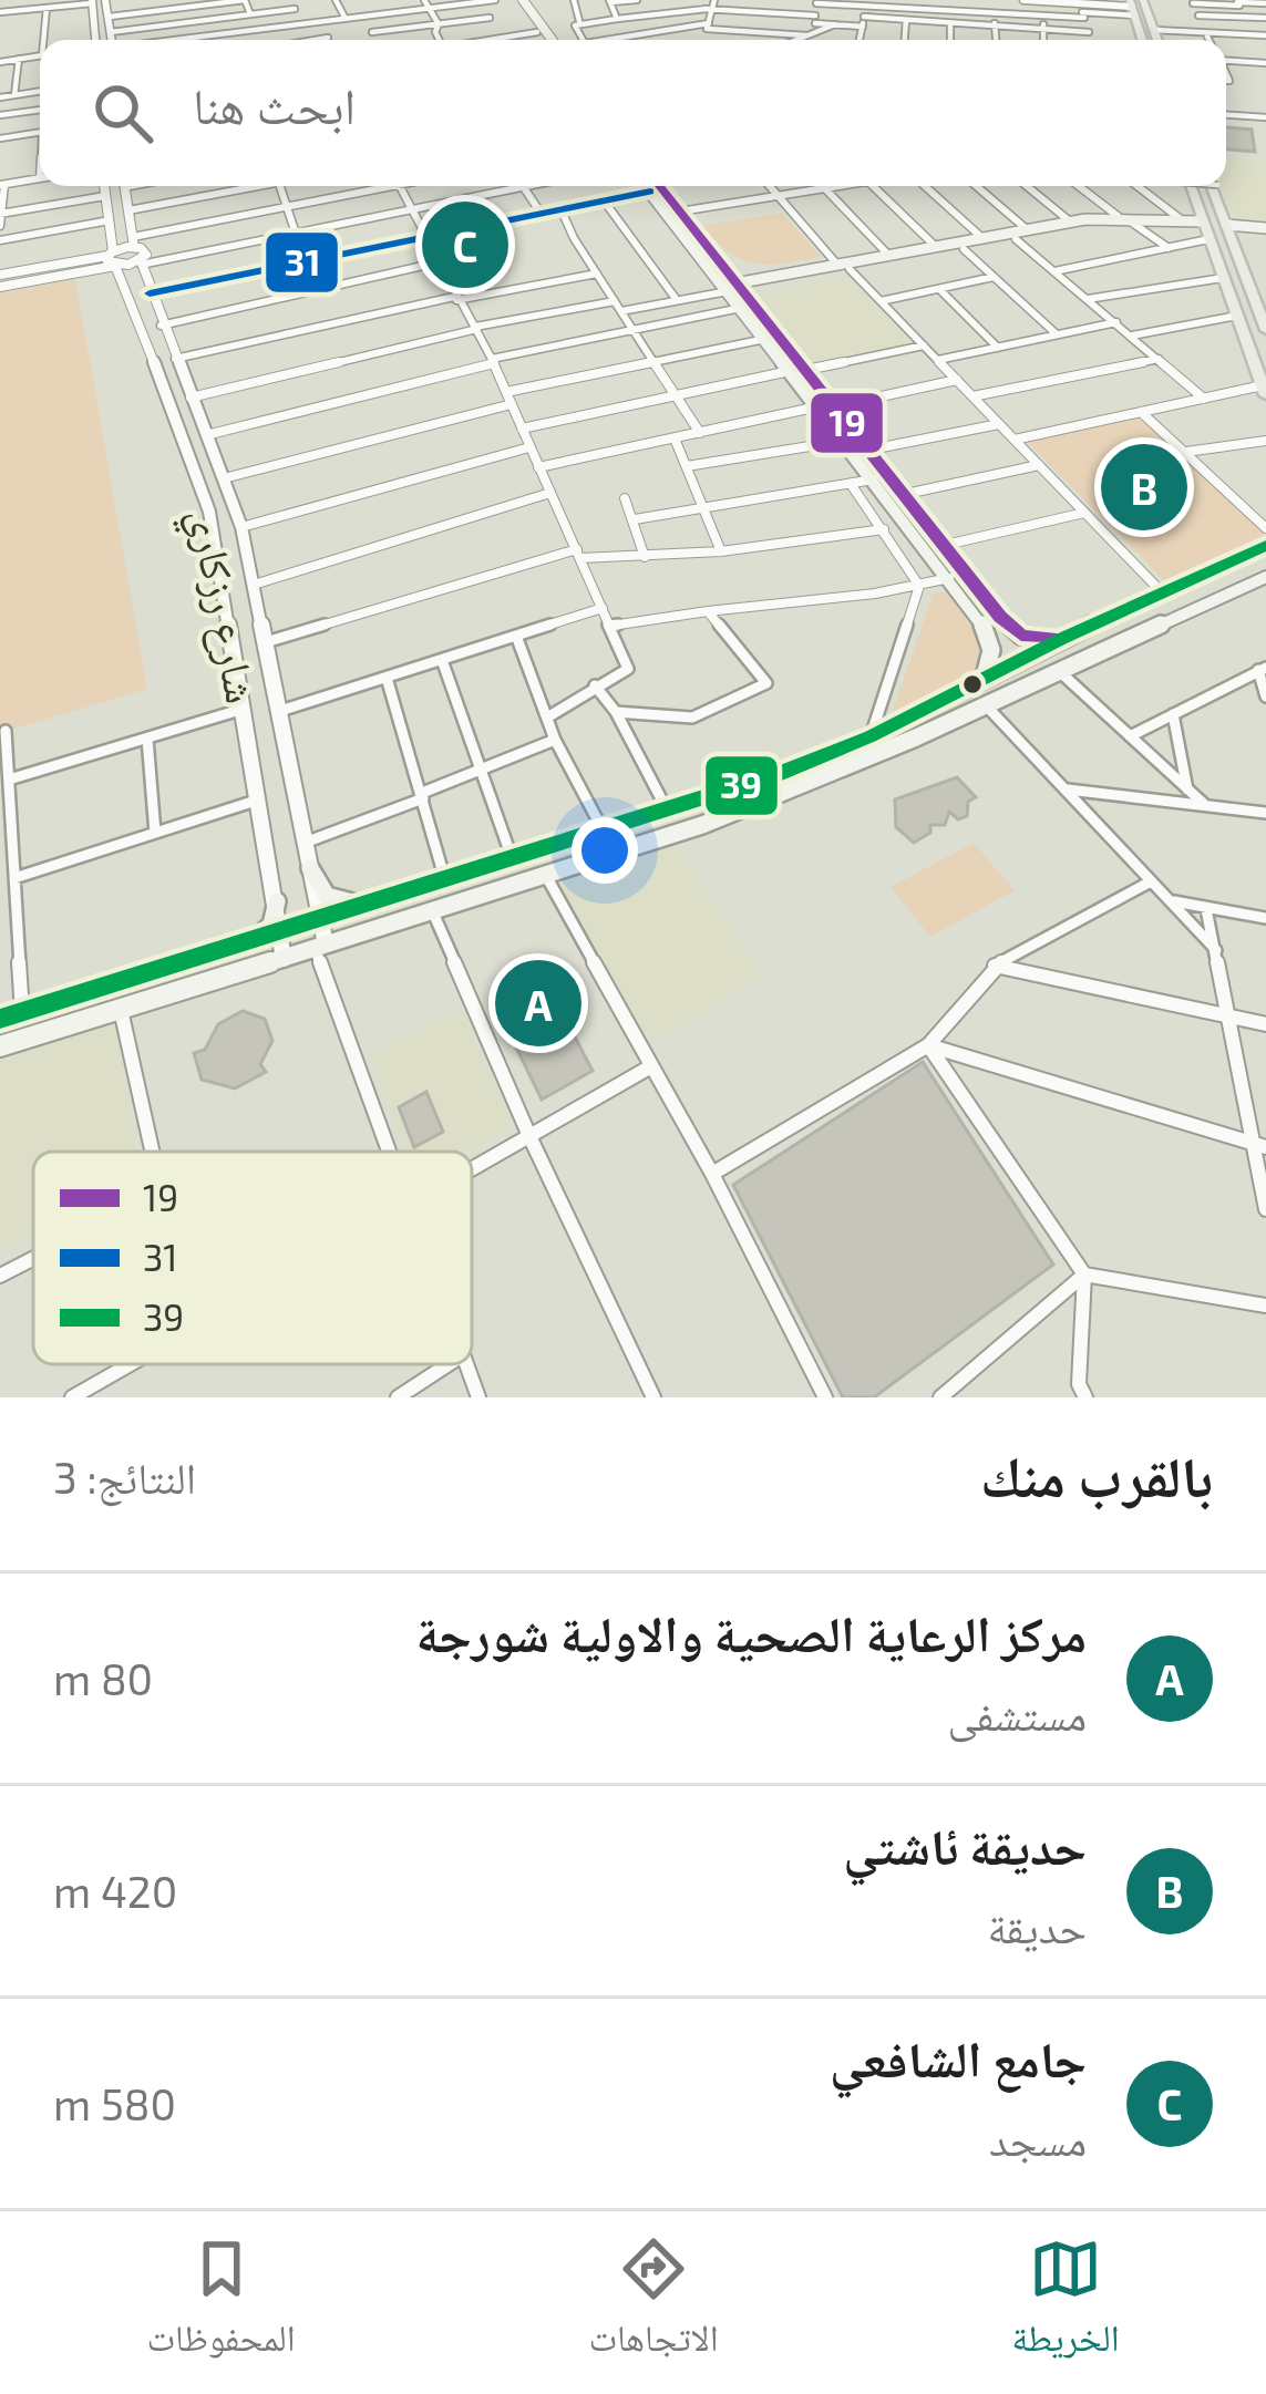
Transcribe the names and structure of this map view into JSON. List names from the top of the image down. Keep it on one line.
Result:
{"streets":{"street":["شارع رزكاري"]},"lines":["transit line 19","transit line 31","transit line 39"],"legend":["19","31","39"],"page":{"search":"ابحث هنا","pins":["C","B","A"],"heading":["بالقرب منك","النتائج: 3"],"list":[{"mark":"A","name":"مركز الرعاية الصحية والاولية شورجة","note":"مستشفى","value":"80 m"},{"mark":"B","name":"حديقة ئاشتي","note":"حديقة","value":"420 m"},{"mark":"C","name":"جامع الشافعي","note":"مسجد","value":"580 m"}],"nav":["الخريطة","الاتجاهات","المحفوظات"]}}
